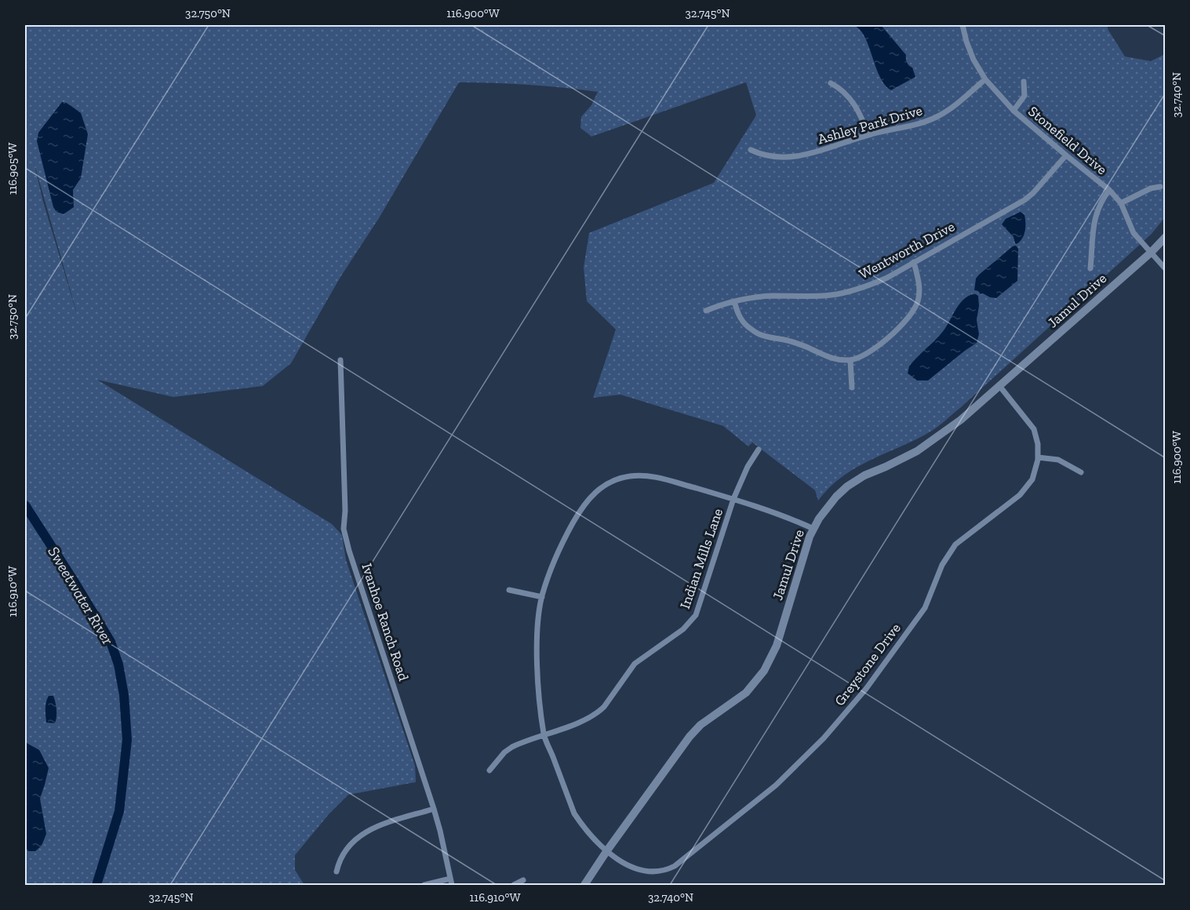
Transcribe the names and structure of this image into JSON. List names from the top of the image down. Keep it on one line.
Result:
{"streets":{"street":["Ashley Park Drive","Stonefield Drive","Wentworth Drive","Jamul Drive","Indian Mills Lane","Ivanhoe Ranch Road","Greystone Drive"]},"crossings":[["Ashley Park Drive","Stonefield Drive"],["Stonefield Drive","Wentworth Drive"],["Stonefield Drive","Jamul Drive"],["Jamul Drive","Greystone Drive"],["Indian Mills Lane","Greystone Drive"]],"water":["Sweetwater River"],"coordinates":["32.750°N","116.900°W","32.745°N","32.740°N","116.905°W","116.910°W"]}
